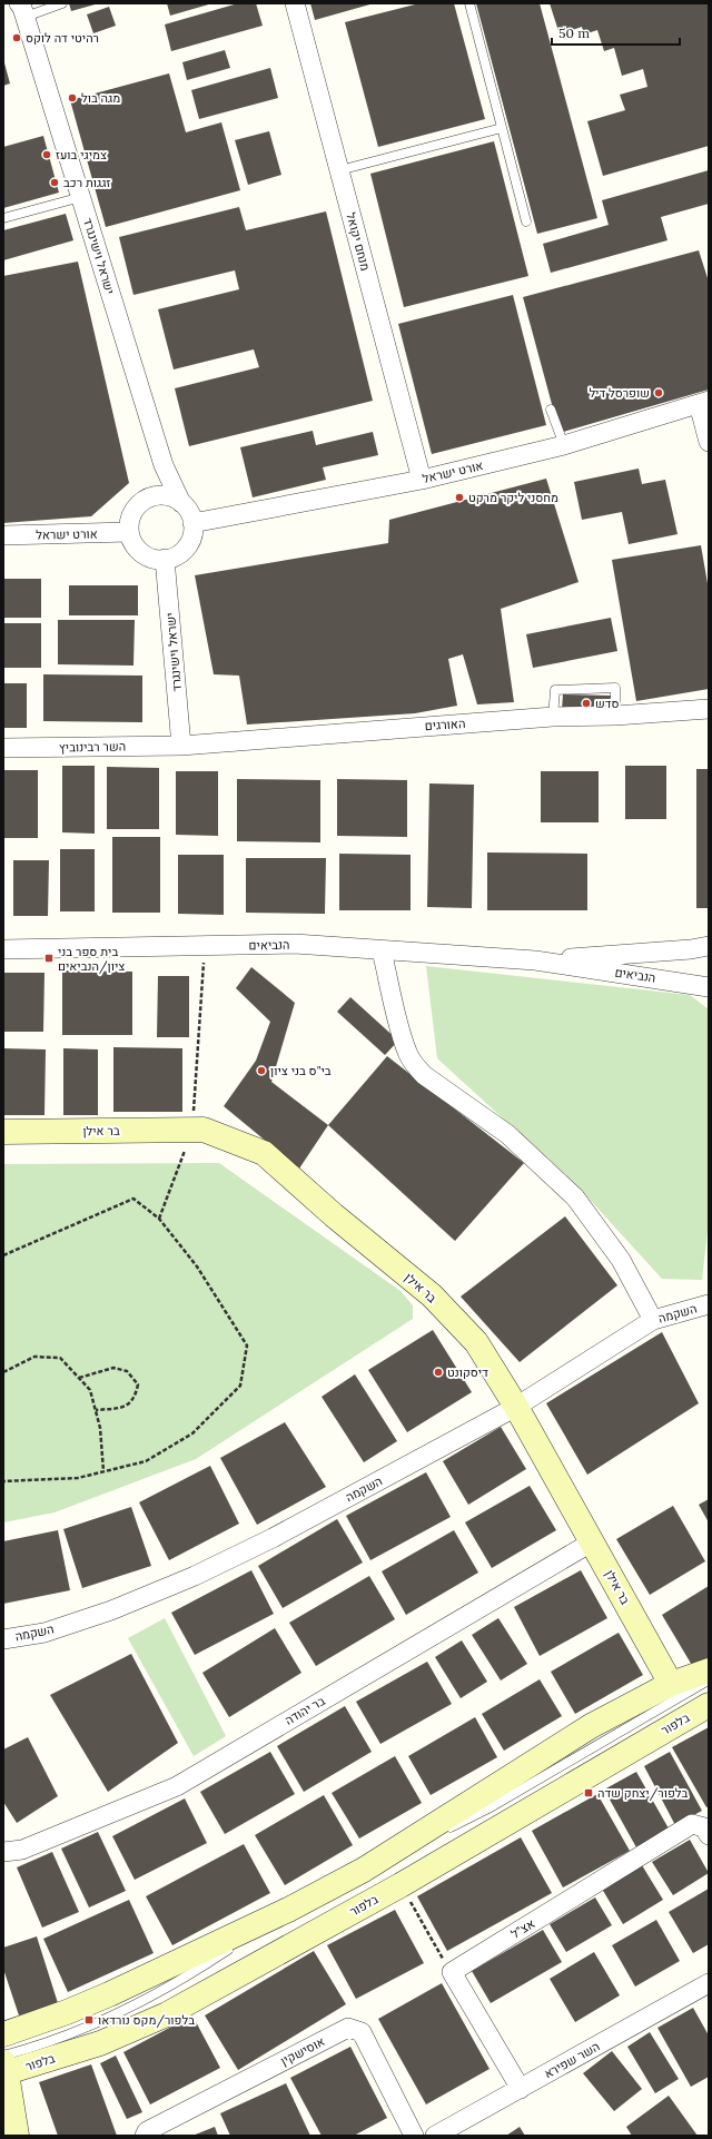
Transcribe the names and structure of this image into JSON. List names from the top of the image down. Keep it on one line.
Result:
{"streets":{"street":["מנחם יקואל","ישראל וישינגרד","אורט ישראל","האורגים","השר רבינוביץ","הנביאים","בר אילן","השקמה","בר יהודה","בלפור","אצ\"ל","אוסישקין","השר שפירא"]},"crossings":[["מנחם יקואל","אורט ישראל"],["ישראל וישינגרד","אורט ישראל"],["ישראל וישינגרד","האורגים"],["ישראל וישינגרד","השר רבינוביץ"],["האורגים","השר רבינוביץ"],["בר אילן","השקמה"],["בר אילן","בר יהודה"]],"places":{"other":["רהיטי דה לוקס","מגה בול","צמיגי בועז","זגגות רכב","שופרסל דיל","מחסני ליקר מרקט","סדש","בי\"ס בני ציון","דיסקונט"],"transit":["בית ספר בני ציון/הנביאים","בלפור/יצחק שדה","בלפור/מקס נורדאו"]},"scale_bar":"50 m"}
